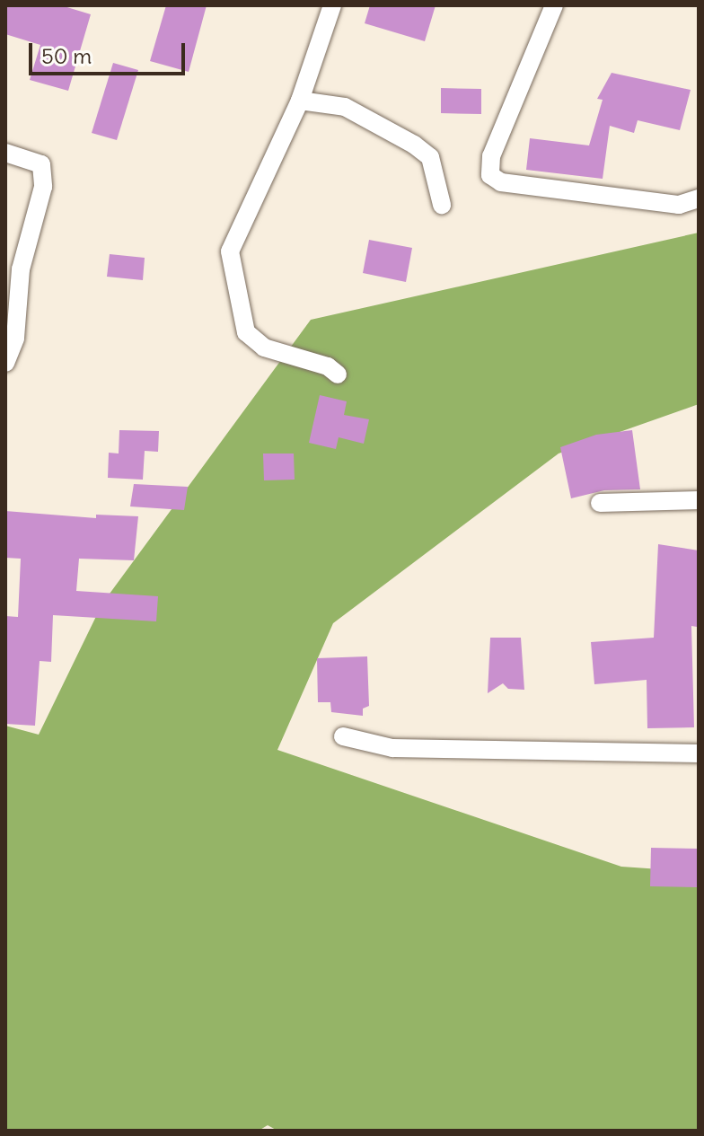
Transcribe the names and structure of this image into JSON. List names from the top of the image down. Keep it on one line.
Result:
{"scale_bar":"50 m"}
